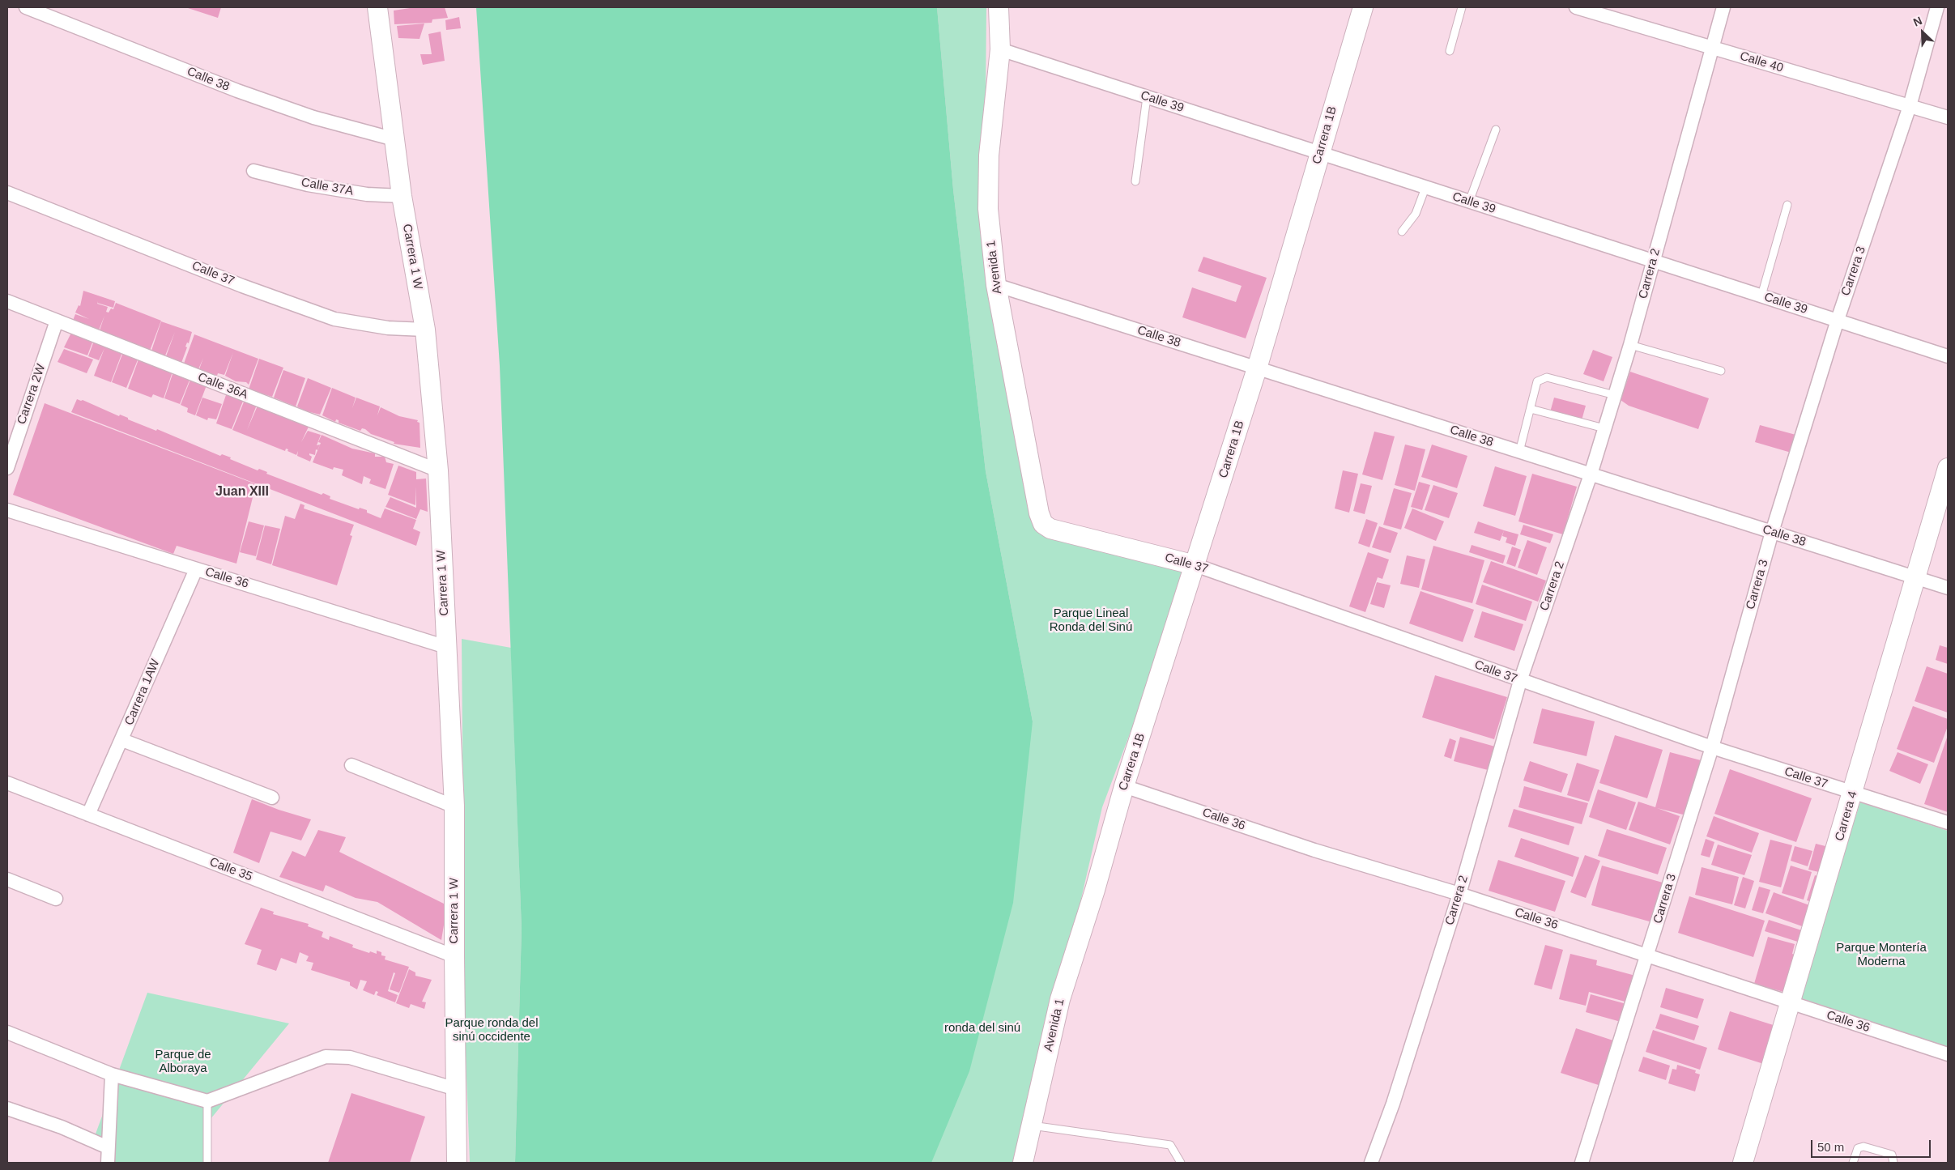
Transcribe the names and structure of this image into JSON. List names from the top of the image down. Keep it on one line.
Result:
{"streets":{"street":["Calle 40","Calle 38","Calle 39","Carrera 1B","Calle 37A","Carrera 1 W","Avenida 1","Carrera 3","Calle 37","Carrera 2","Calle 36A","Carrera 2W","Calle 36","Carrera 1AW","Carrera 4","Calle 35"]},"crossings":[["Calle 40","Carrera 3"],["Calle 40","Carrera 2"],["Calle 38","Carrera 1B"],["Calle 38","Carrera 1 W"],["Calle 38","Avenida 1"],["Calle 38","Carrera 3"],["Calle 38","Carrera 2"],["Calle 38","Carrera 4"],["Calle 39","Carrera 1B"],["Calle 39","Avenida 1"],["Calle 39","Carrera 3"],["Calle 39","Carrera 2"],["Carrera 1B","Avenida 1"],["Carrera 1B","Calle 37"],["Carrera 1B","Calle 36"],["Calle 37A","Carrera 1 W"],["Carrera 1 W","Calle 37"],["Carrera 1 W","Calle 36A"],["Carrera 1 W","Calle 36"],["Carrera 1 W","Calle 35"],["Avenida 1","Calle 37"],["Carrera 3","Calle 37"],["Carrera 3","Calle 36"],["Calle 37","Carrera 2"],["Calle 37","Carrera 4"],["Carrera 2","Calle 36"],["Calle 36A","Carrera 2W"],["Calle 36","Carrera 1AW"],["Calle 36","Carrera 4"],["Carrera 1AW","Calle 35"]],"districts":["Juan XIII"],"parks":["Parque Lineal Ronda del Sinú","Parque Montería Moderna","Parque ronda del sinú occidente","ronda del sinú","Parque de Alboraya"],"scale_bar":"50 m","north":"top left"}
